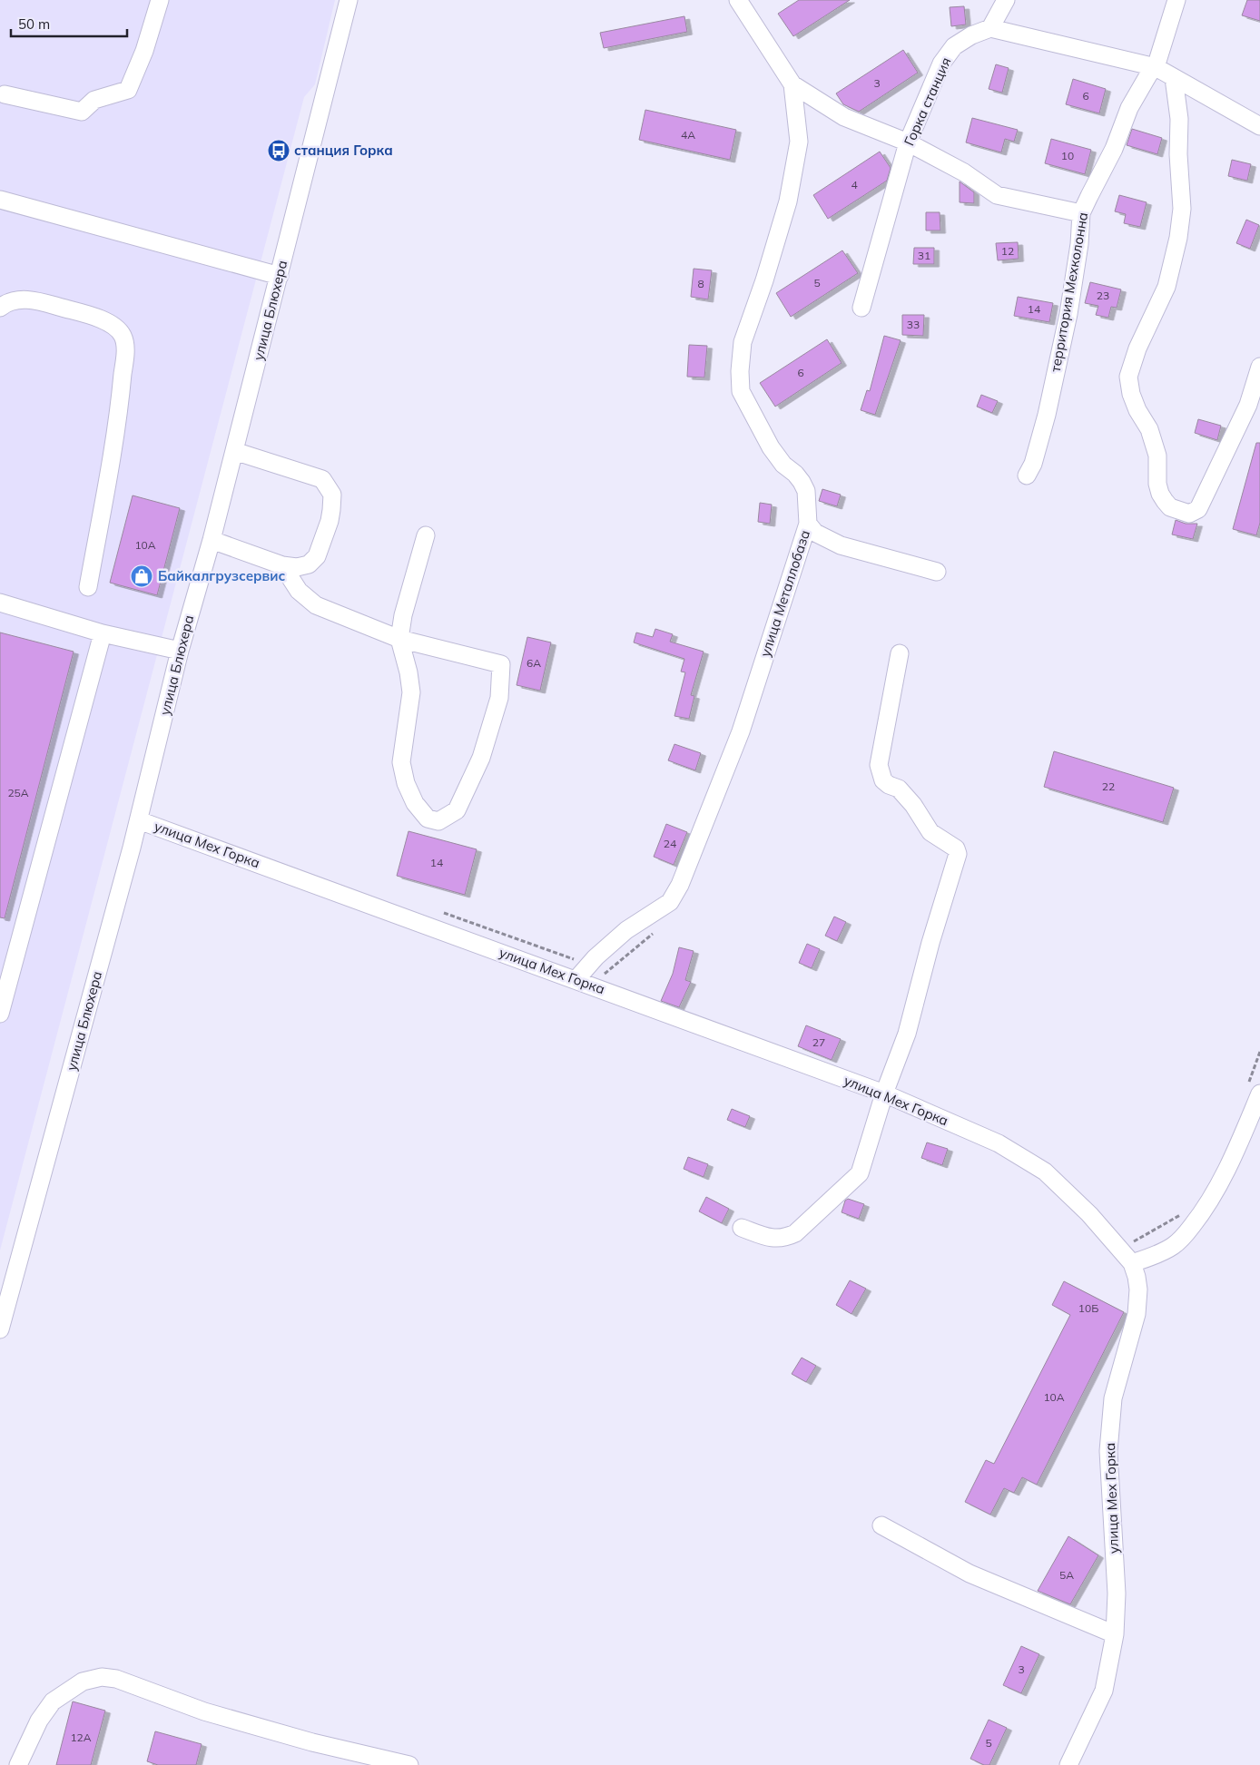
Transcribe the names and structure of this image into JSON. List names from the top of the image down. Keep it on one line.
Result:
{"streets":{"street":["Горка станция","территория Мехколонна","улица Блюхера","улица Металлобаза","улица Мех Горка"]},"crossings":[["улица Блюхера","улица Мех Горка"],["улица Металлобаза","улица Мех Горка"]],"places":{"bus stop":["станция Горка"],"shop":["Байкалгрузсервис"]},"house_numbers":["3","6","4А","10","4","12","31","5","8","23","14","33","6","10А","6А","22","25А","24","14","27","10Б","10А","5А","3","12А","5"],"scale_bar":"50 m"}
